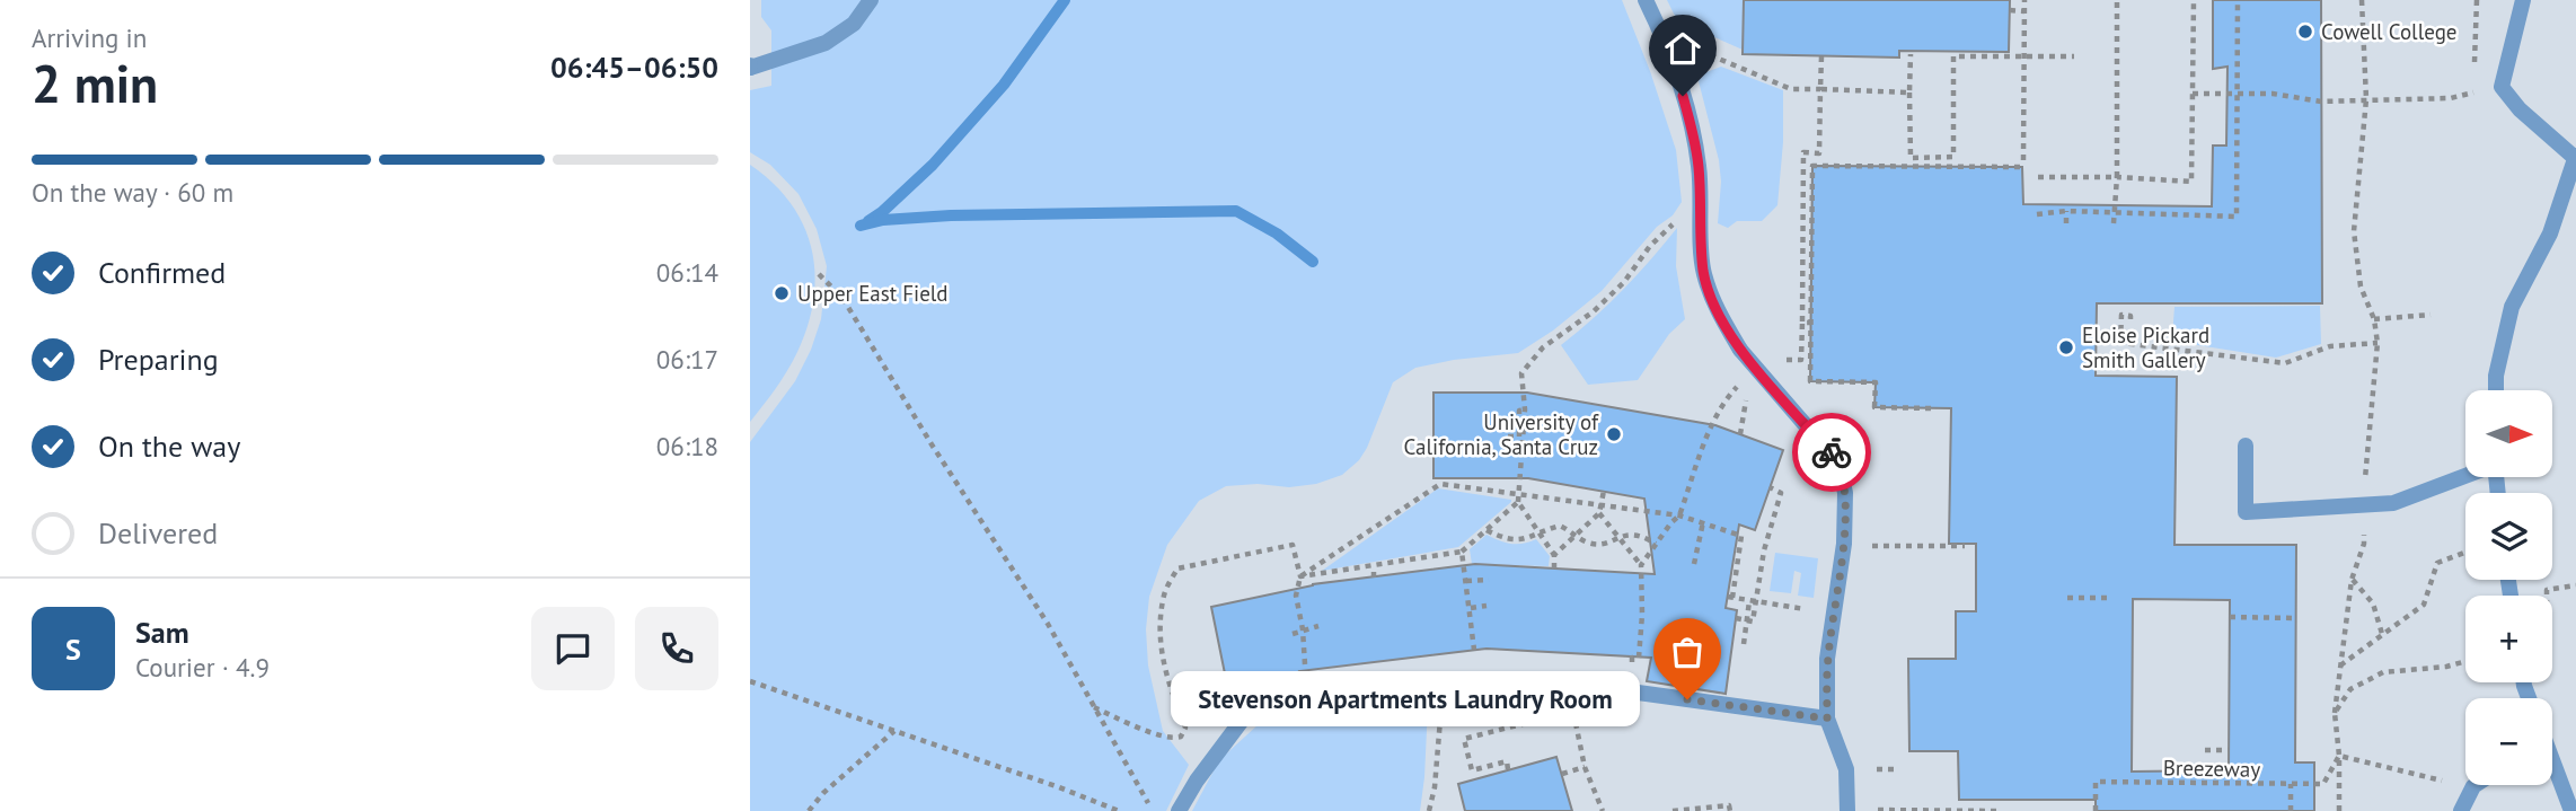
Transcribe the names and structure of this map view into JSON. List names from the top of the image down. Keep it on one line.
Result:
{"streets":{"path":["Breezeway"]},"places":["Cowell College","Upper East Field","Eloise Pickard Smith Gallery","University of California, Santa Cruz","Stevenson Apartments Laundry Room"],"north":"right","page":{"heading":["2 min","Arriving in","06:45–06:50"],"panel":["Sam","Courier · 4.9"],"bar":"On the way · 60 m","list":[["Confirmed","06:14"],["Preparing","06:17"],["On the way","06:18"],"Delivered"],"map_buttons":["+","−"],"round":"S","bubble":"Stevenson Apartments Laundry Room"}}
